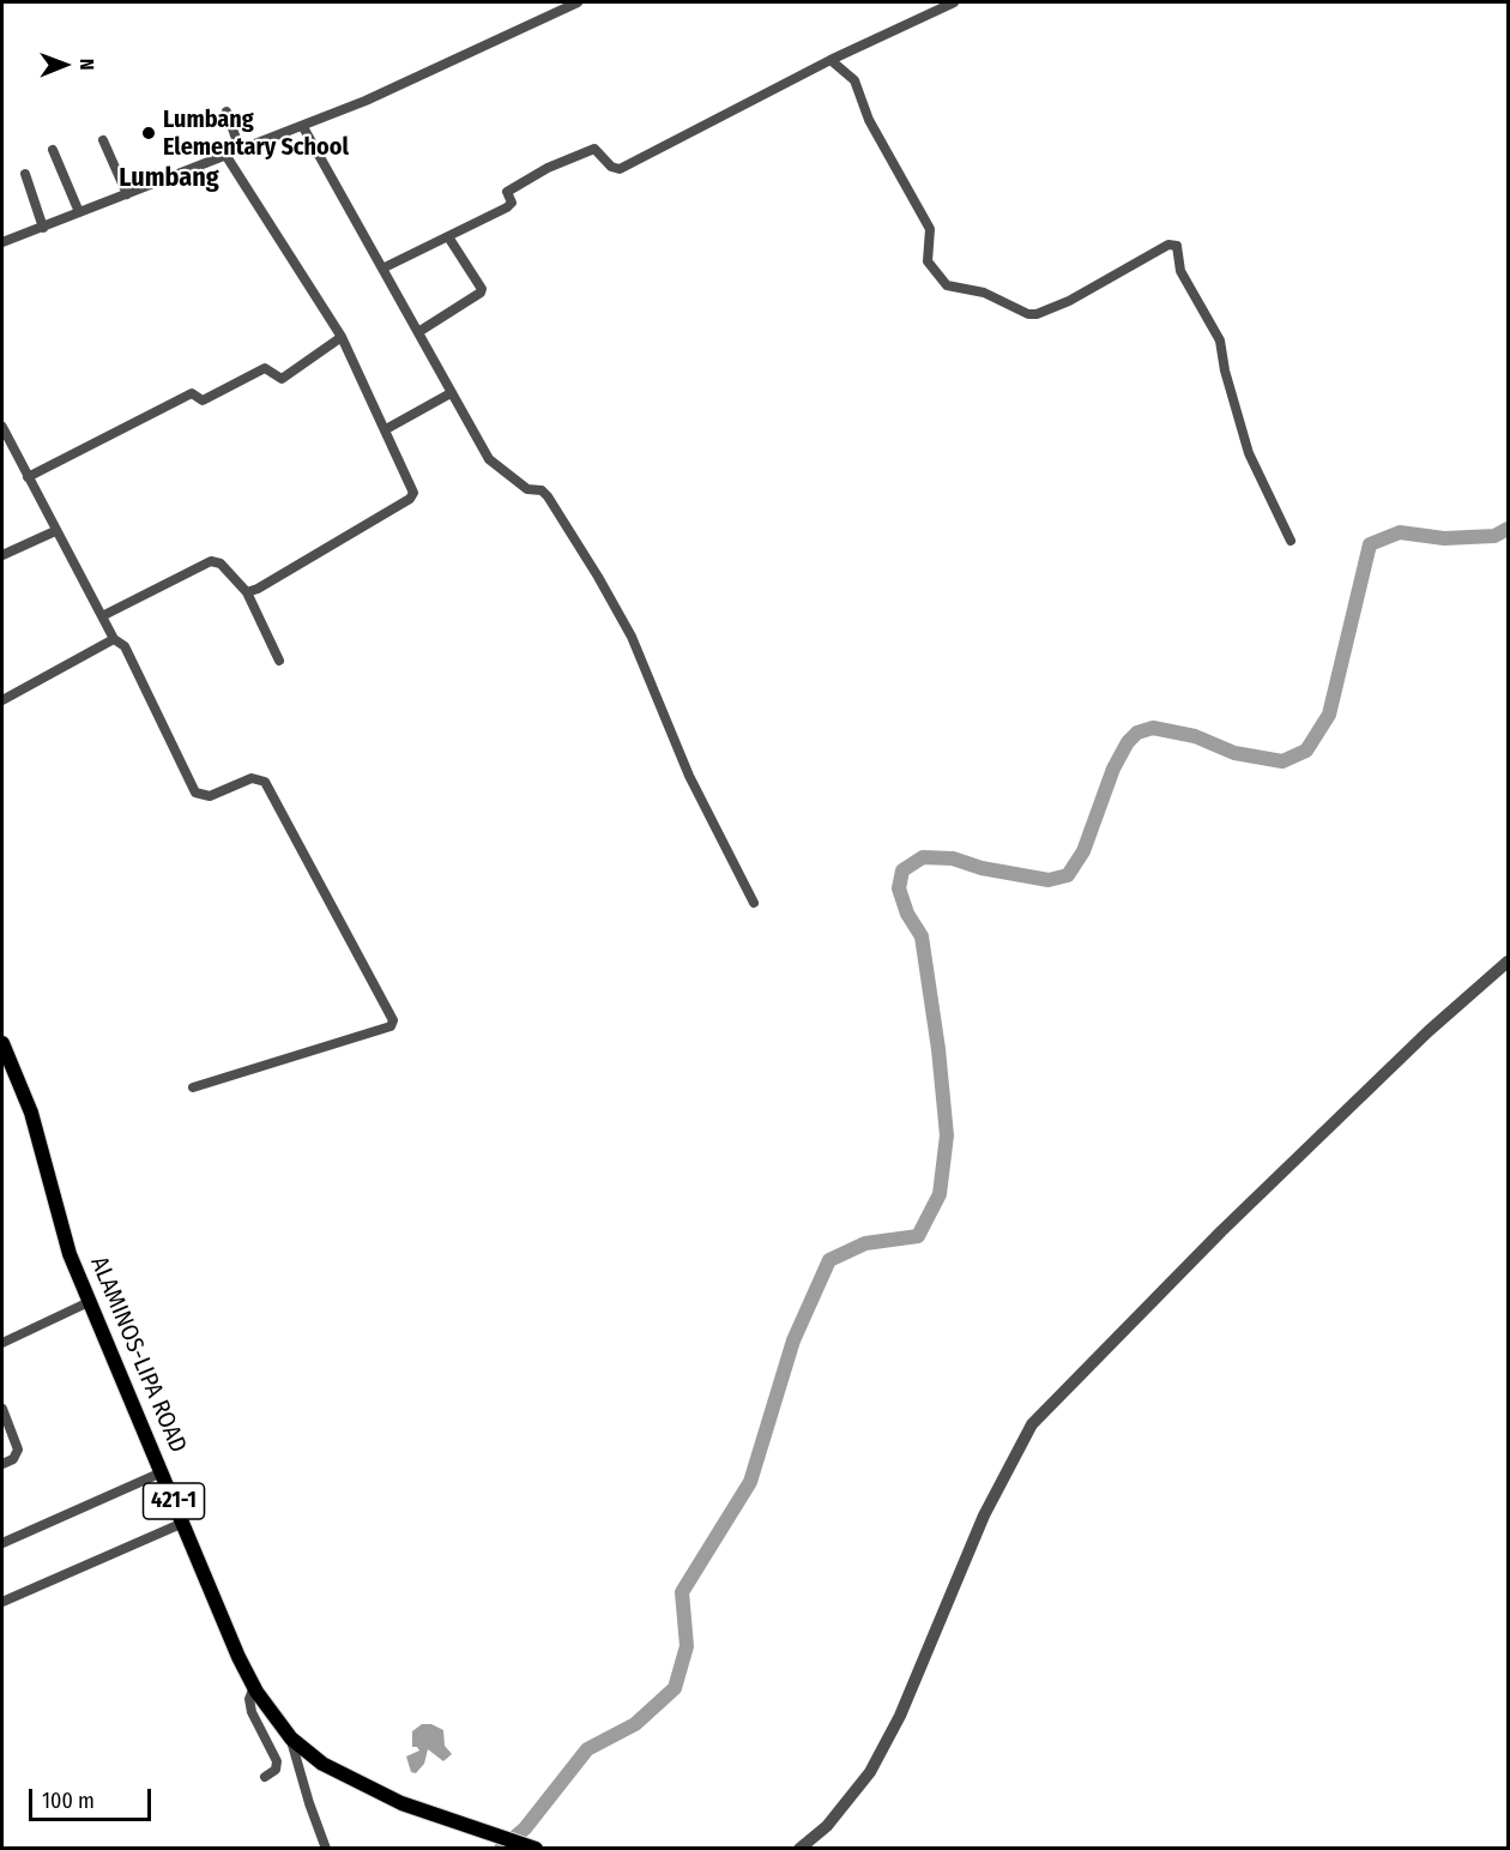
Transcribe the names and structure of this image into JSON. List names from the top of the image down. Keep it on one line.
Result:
{"streets":{"main road":["ALAMINOS-LIPA ROAD","421-1"]},"districts":["Lumbang"],"places":["Lumbang Elementary School"],"scale_bar":"100 m","north":"right"}
